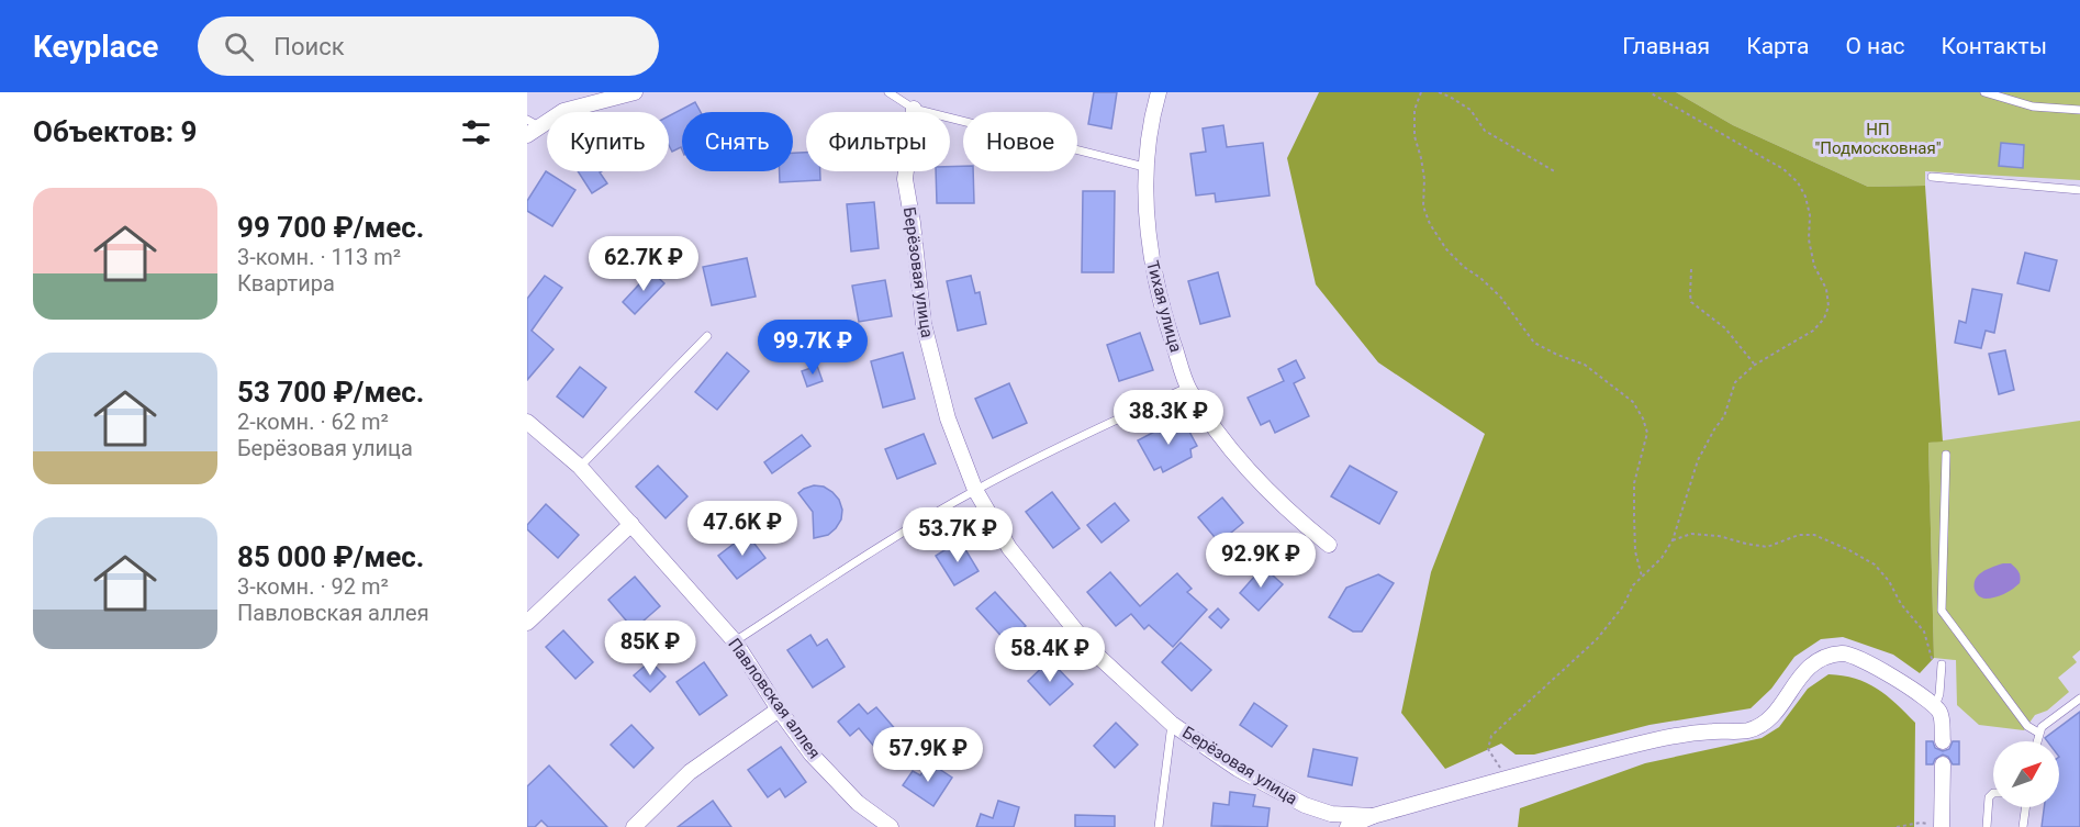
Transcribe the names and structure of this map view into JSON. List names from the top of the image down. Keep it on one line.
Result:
{"streets":{"street":["Берёзовая улица","Тихая улица","Павловская аллея"]},"parks":["НП \"Подмосковная\""],"north":"top right","page":{"header":"Keyplace","search":"Поиск","nav":["Главная","Карта","О нас","Контакты"],"heading":"Объектов: 9","chip":["Купить","Снять","Фильтры","Новое"],"list":[{"name":"99 700 ₽/мес.","note":"3-комн. · 113 m² · Квартира"},{"name":"53 700 ₽/мес.","note":"2-комн. · 62 m² · Берёзовая улица"},{"name":"85 000 ₽/мес.","note":"3-комн. · 92 m² · Павловская аллея"}],"price":["62.7K ₽","99.7K ₽","38.3K ₽","47.6K ₽","53.7K ₽","92.9K ₽","85K ₽","58.4K ₽","57.9K ₽"]}}
